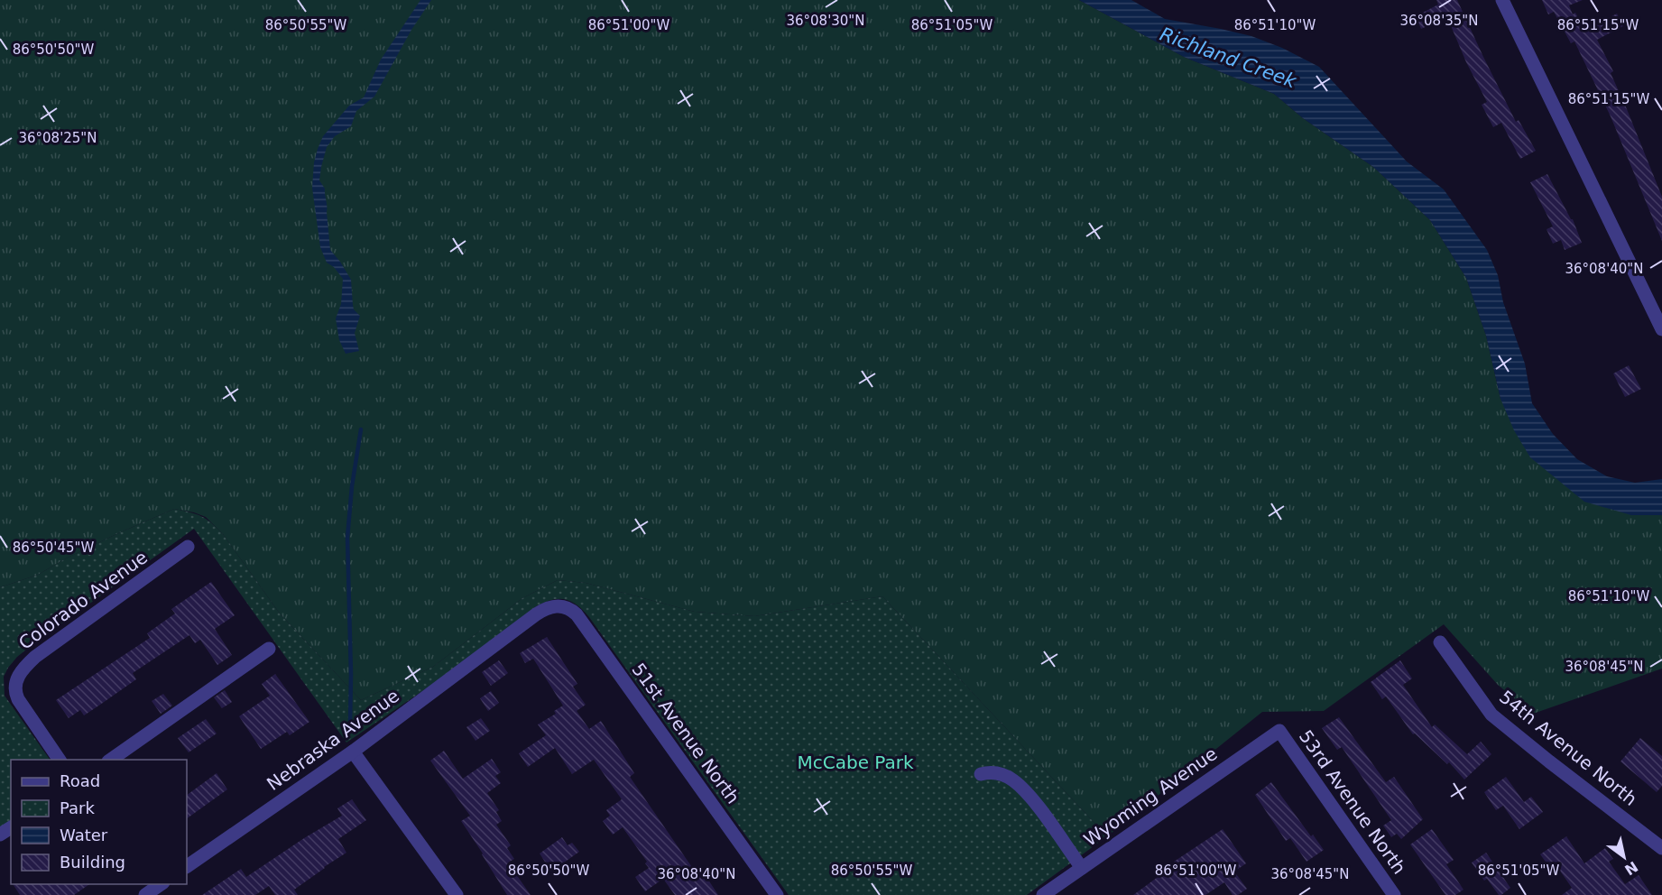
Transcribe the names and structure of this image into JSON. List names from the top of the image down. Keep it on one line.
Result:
{"streets":{"street":["Colorado Avenue","51st Avenue North","Nebraska Avenue","54th Avenue North","Wyoming Avenue","53rd Avenue North"]},"crossings":[["51st Avenue North","Nebraska Avenue"],["Wyoming Avenue","53rd Avenue North"]],"water":["Richland Creek"],"parks":["McCabe Park"],"legend":["Road","Park","Water","Building"],"north":"bottom right","coordinates":["36°08'30\"N","36°08'35\"N","86°50'55\"W","86°51'00\"W","86°51'05\"W","86°51'10\"W","86°51'15\"W","86°50'50\"W","36°08'25\"N","36°08'40\"N","86°50'45\"W","36°08'45\"N"]}
